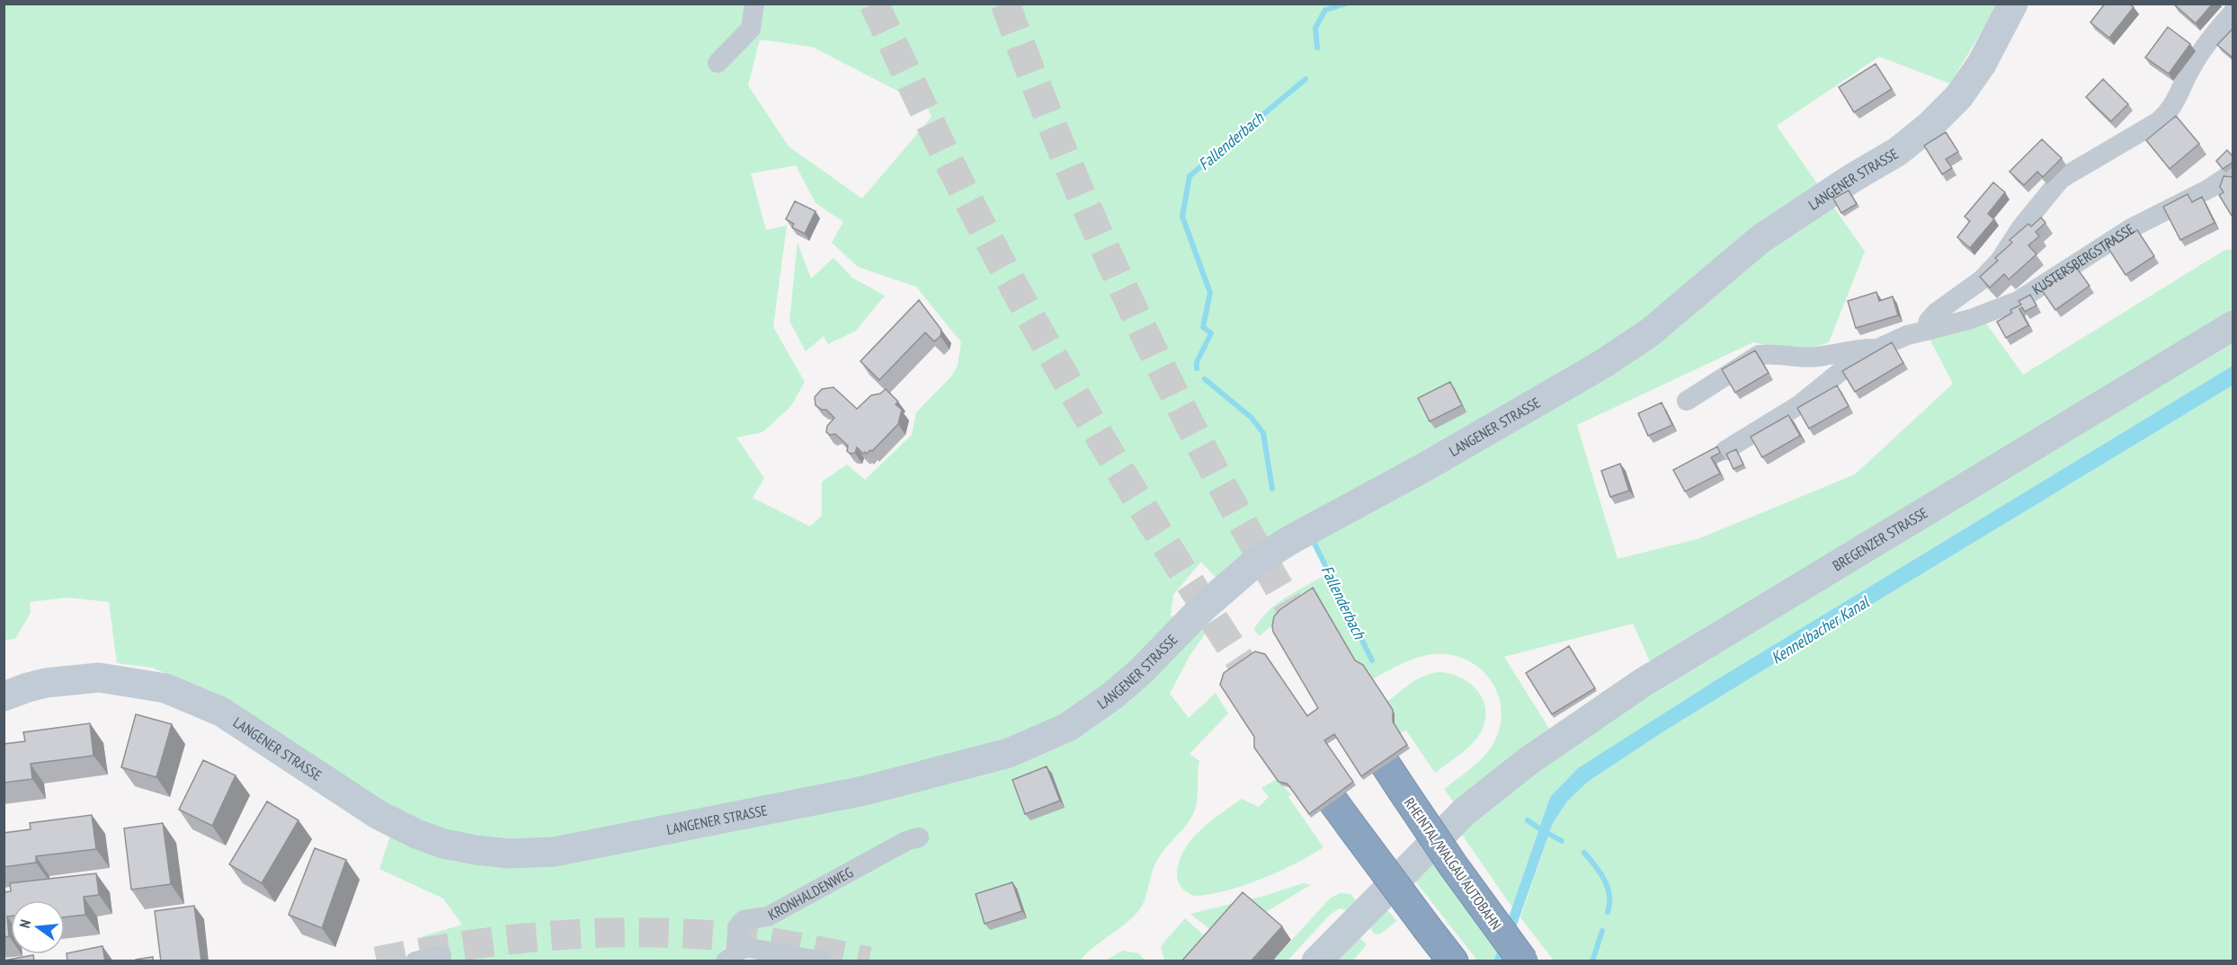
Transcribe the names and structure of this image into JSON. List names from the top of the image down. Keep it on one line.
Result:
{"streets":{"highway":["RHEINTAL/WALGAU AUTOBAHN"],"main road":["LANGENER STRASSE","BREGENZER STRASSE"],"street":["KUSTERSBERGSTRASSE","KRONHALDENWEG"]},"water":["Fallenderbach","Kennelbacher Kanal"],"north":"left"}
